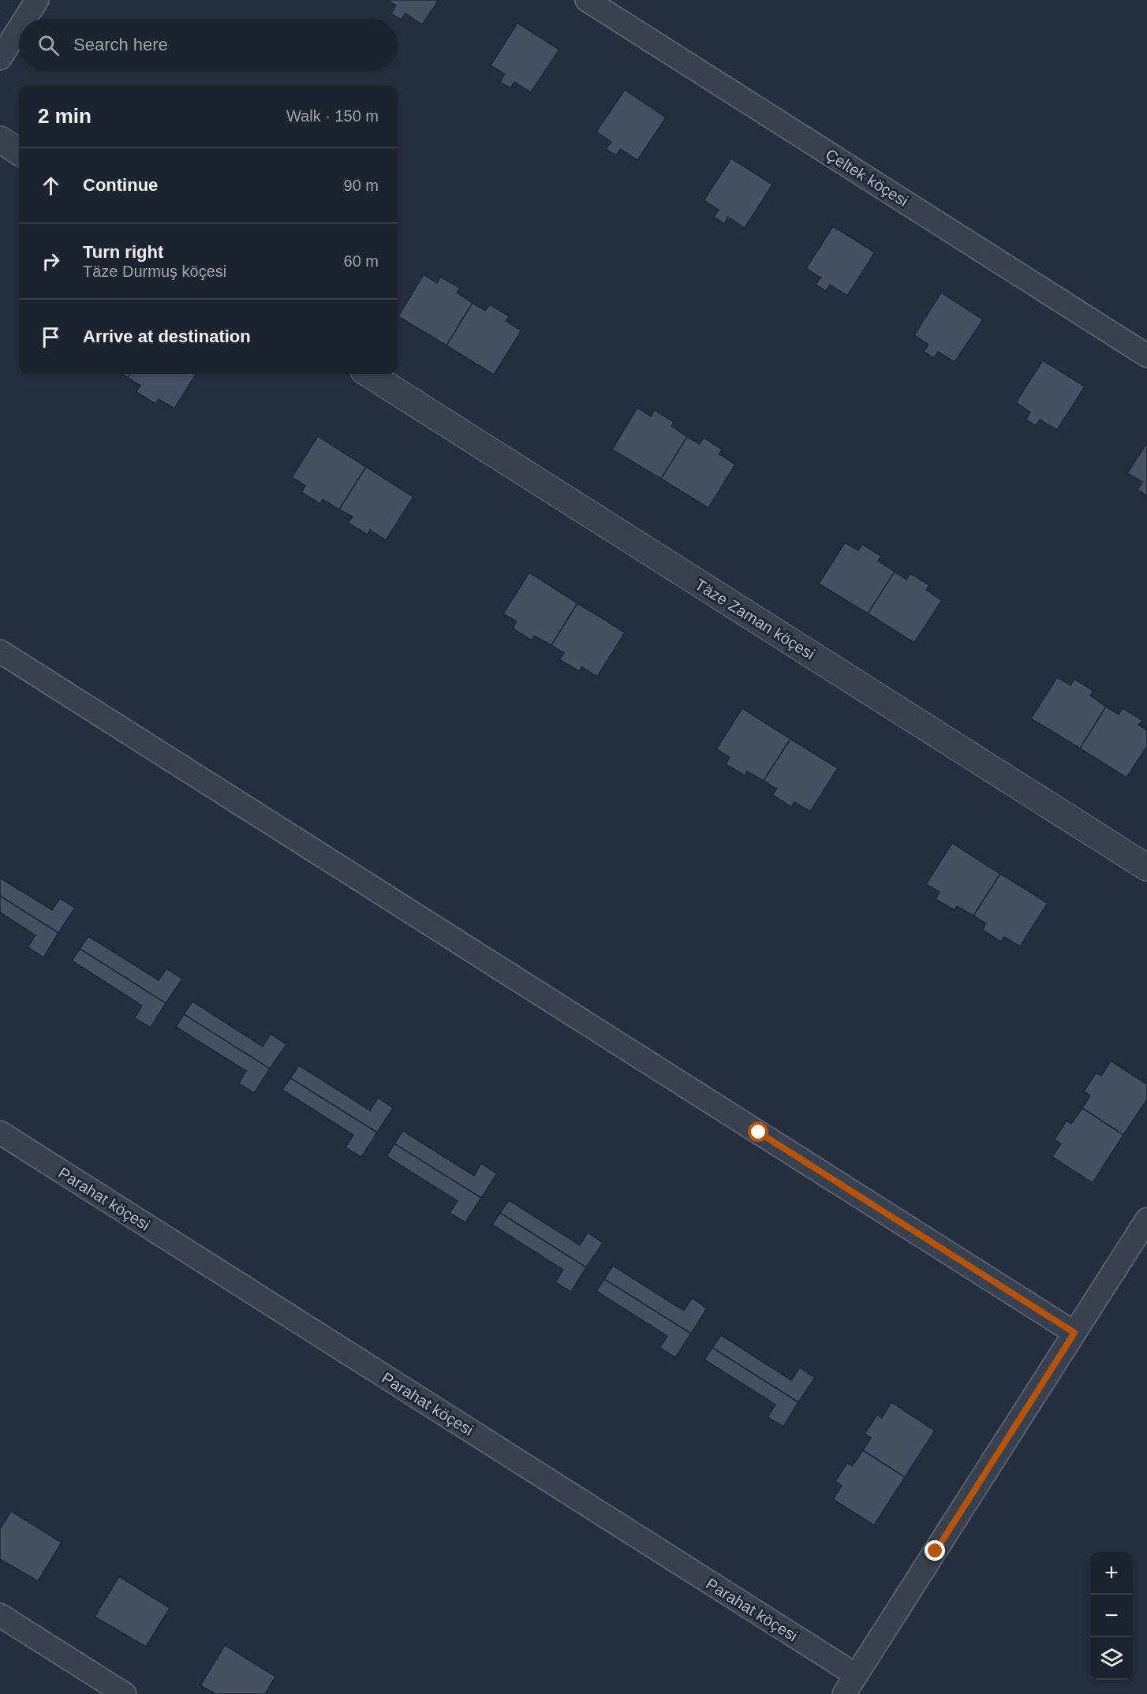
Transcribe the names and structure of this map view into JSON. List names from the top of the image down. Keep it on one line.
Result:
{"streets":{"street":["Çeltek köçesi","Täze Zaman köçesi","Parahat köçesi"]},"page":{"search":"Search here","heading":["2 min","Walk · 150 m"],"list":[["Continue","90 m"],["Turn right","Täze Durmuş köçesi","60 m"],"Arrive at destination"],"map_buttons":["+","−"]}}
